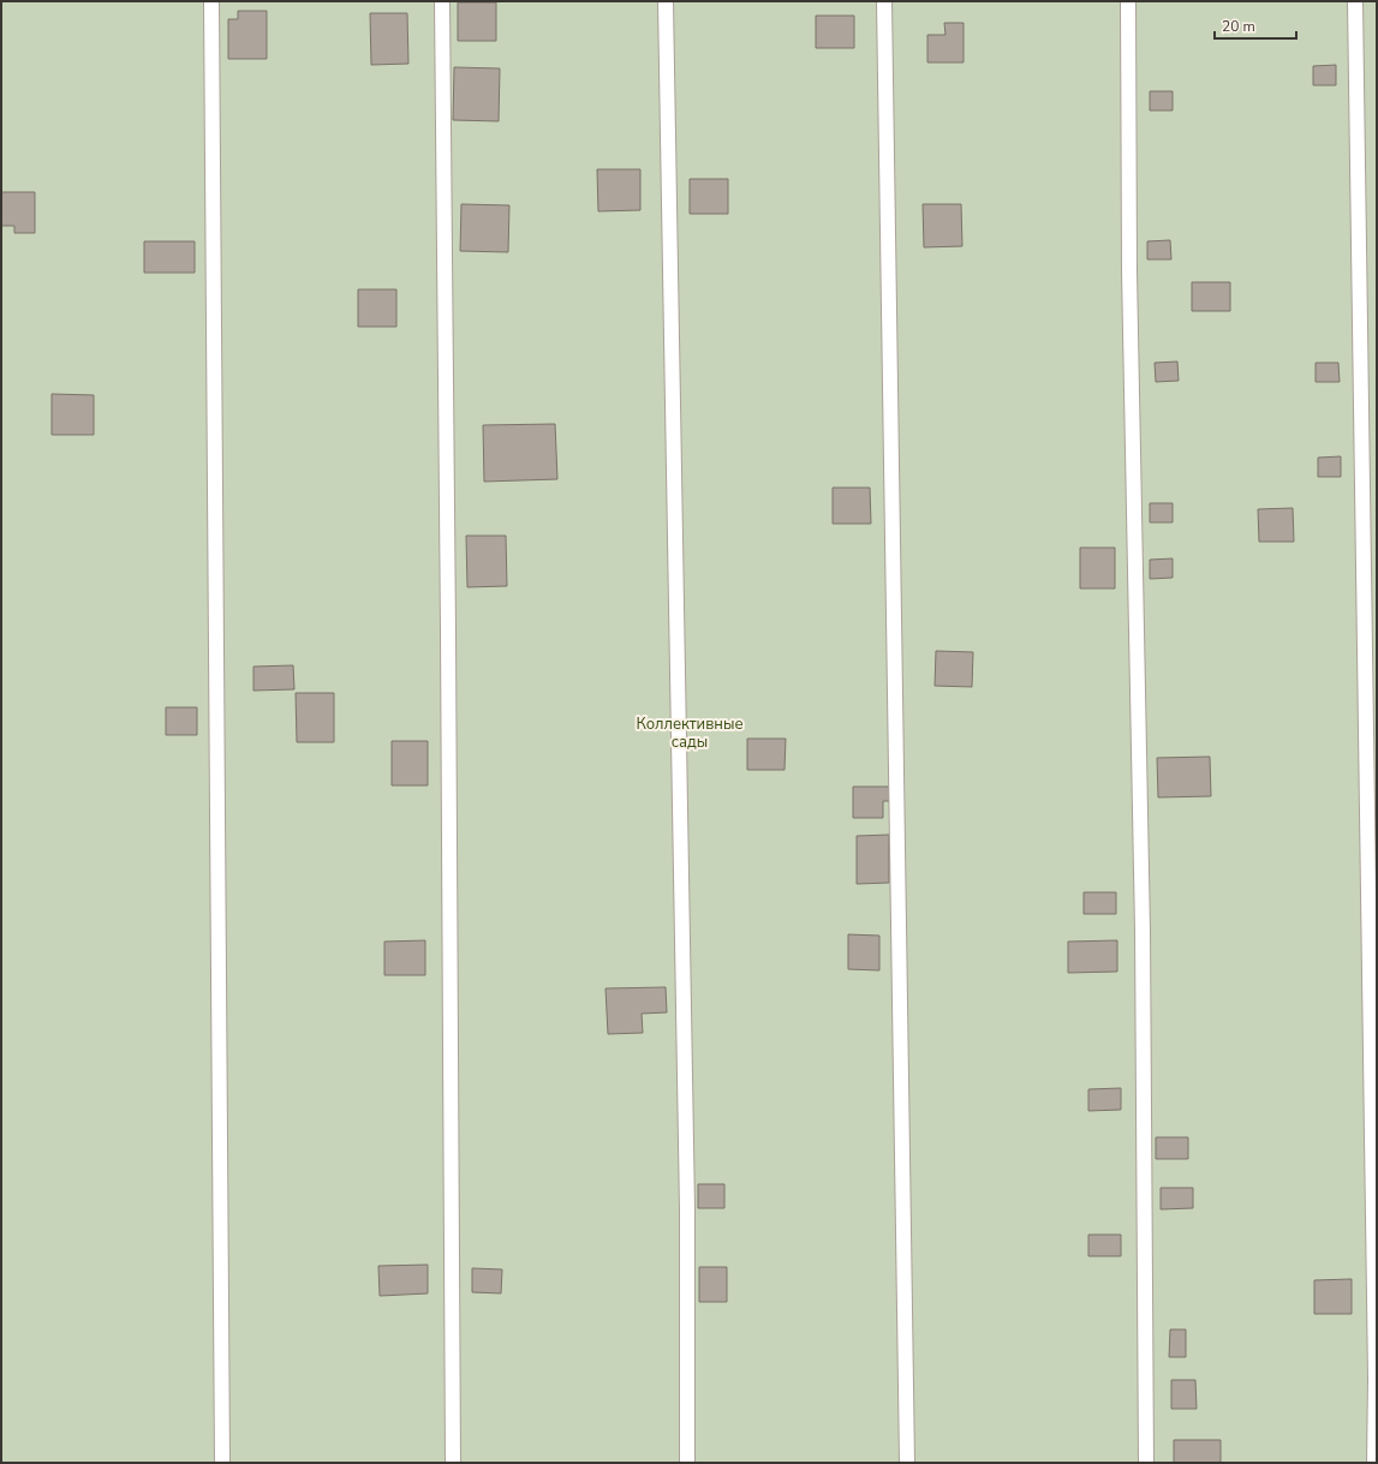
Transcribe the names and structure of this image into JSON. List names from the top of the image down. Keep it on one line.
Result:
{"parks":["Коллективные сады"],"scale_bar":"20 m"}
